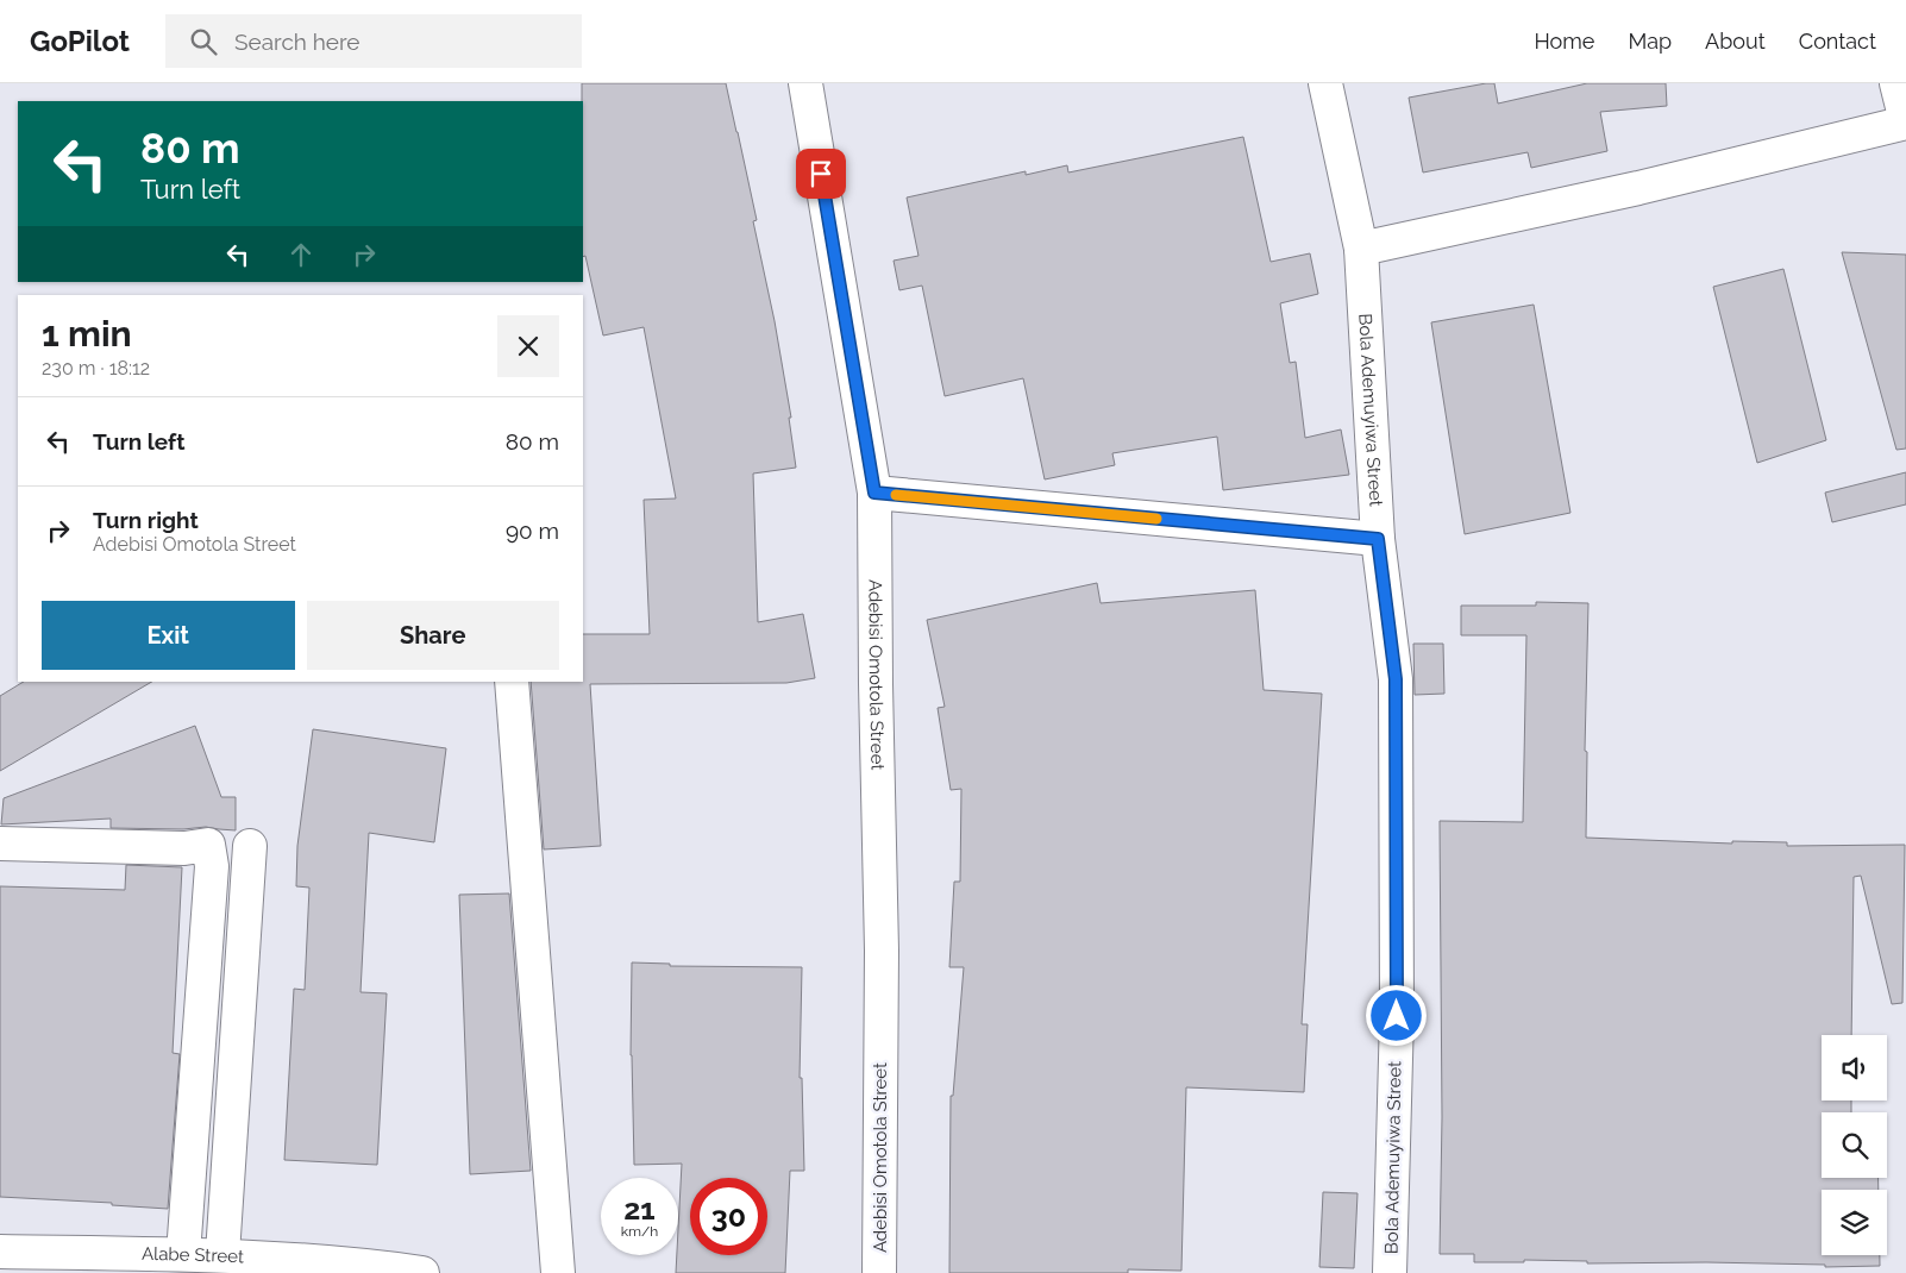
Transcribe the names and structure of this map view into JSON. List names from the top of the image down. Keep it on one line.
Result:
{"streets":{"street":["Bola Ademuyiwa Street","Adebisi Omotola Street","Alabe Street"]},"page":{"header":"GoPilot","search":"Search here","nav":["Home","Map","About","Contact"],"turn":["80 m","Turn left"],"heading":["1 min","230 m · 18:12"],"list":[{"name":"Turn left","value":"80 m"},{"name":"Turn right","note":"Adebisi Omotola Street","value":"90 m"}],"buttons":["Exit","Share"],"speed":"21 km/h","limit":"30"}}
